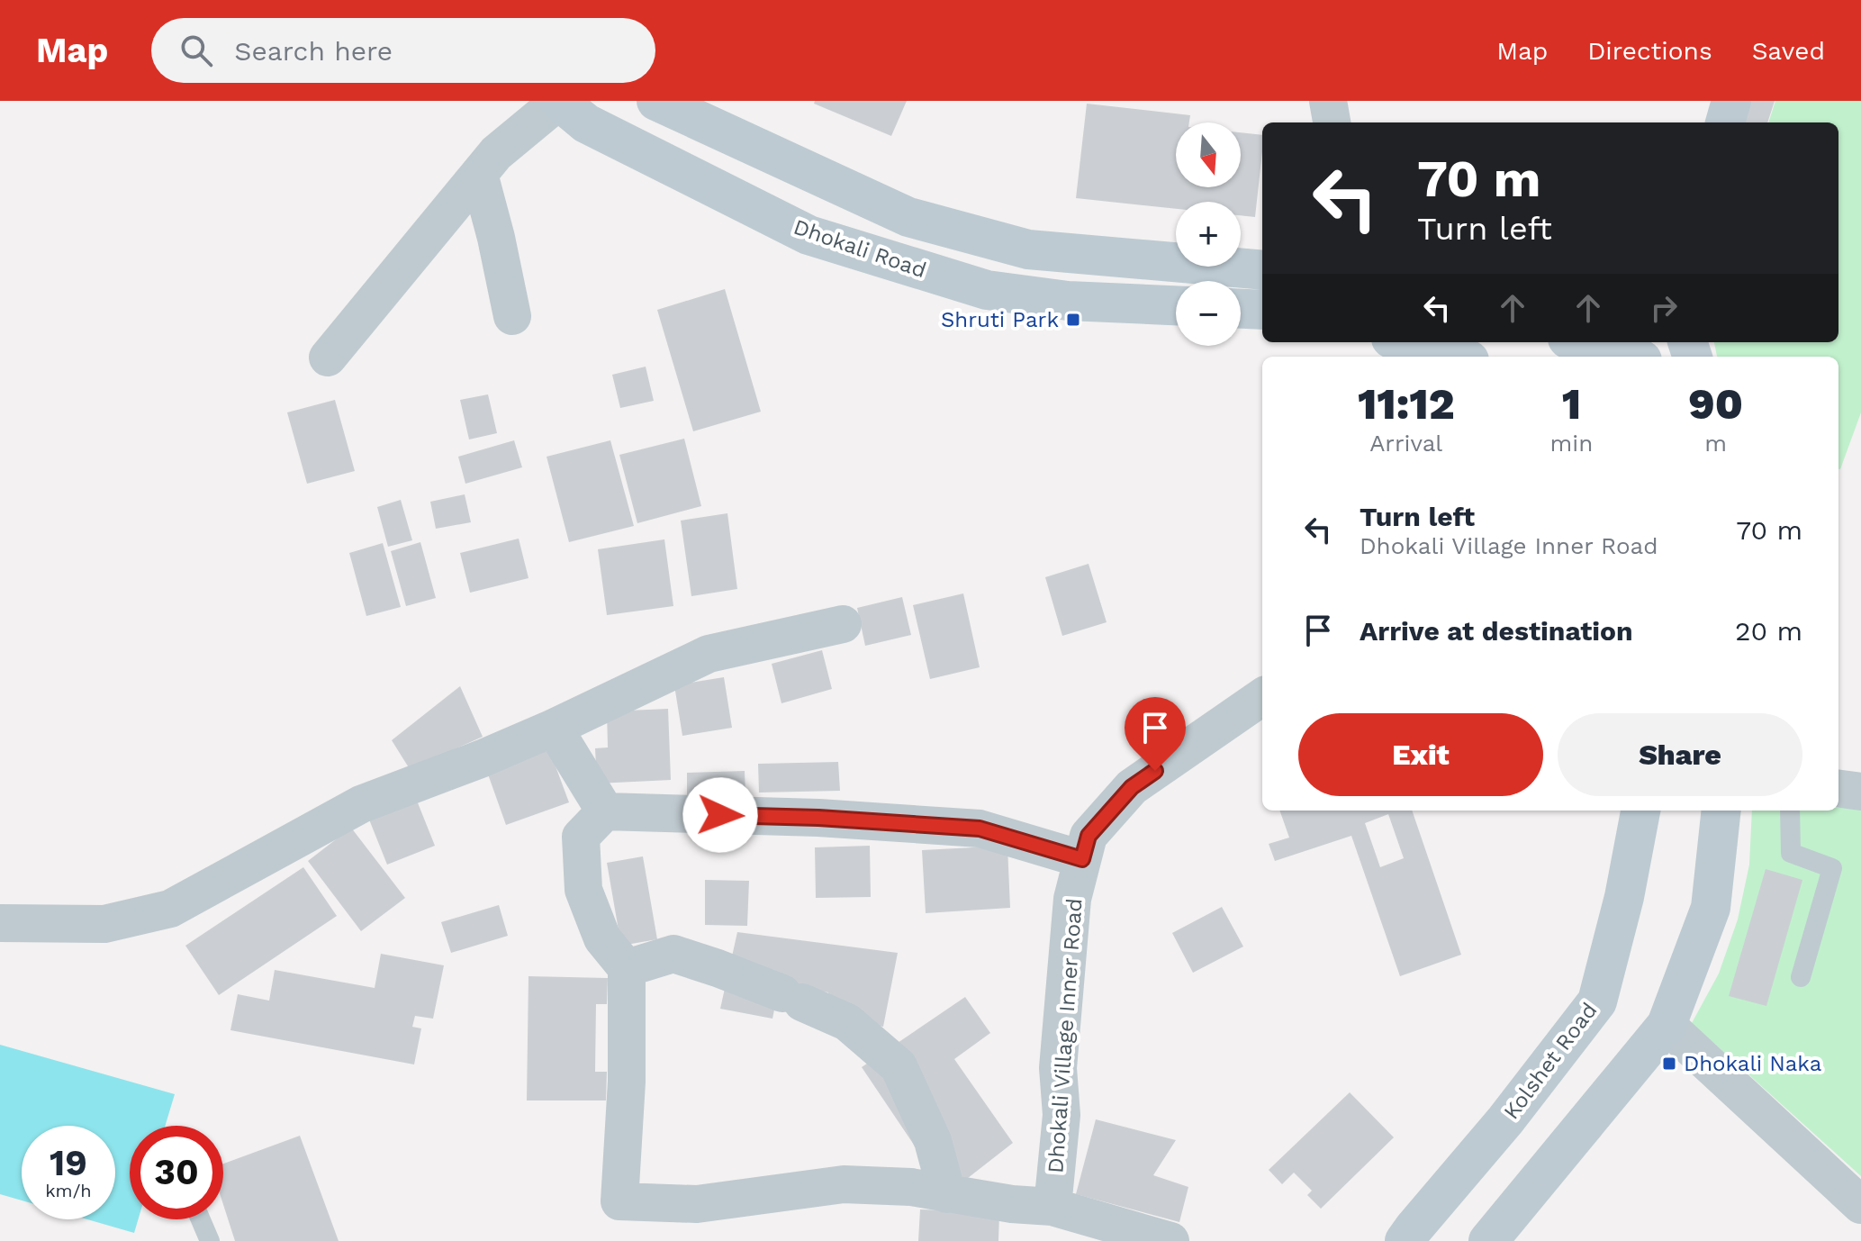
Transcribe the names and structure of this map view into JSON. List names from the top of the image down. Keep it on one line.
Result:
{"streets":{"street":["Dhokali Road","Dhokali Village Inner Road","Kolshet Road"]},"places":{"transit":["Shruti Park","Dhokali Naka"]},"north":"bottom","page":{"header":"Map","search":"Search here","nav":["Map","Directions","Saved"],"map_buttons":["+","−"],"turn":["70 m","Turn left"],"eta":["11:12","Arrival","1","min","90","m"],"list":[{"name":"Turn left","note":"Dhokali Village Inner Road","value":"70 m"},{"name":"Arrive at destination","value":"20 m"}],"buttons":["Exit","Share"],"speed":"19 km/h","limit":"30"}}
